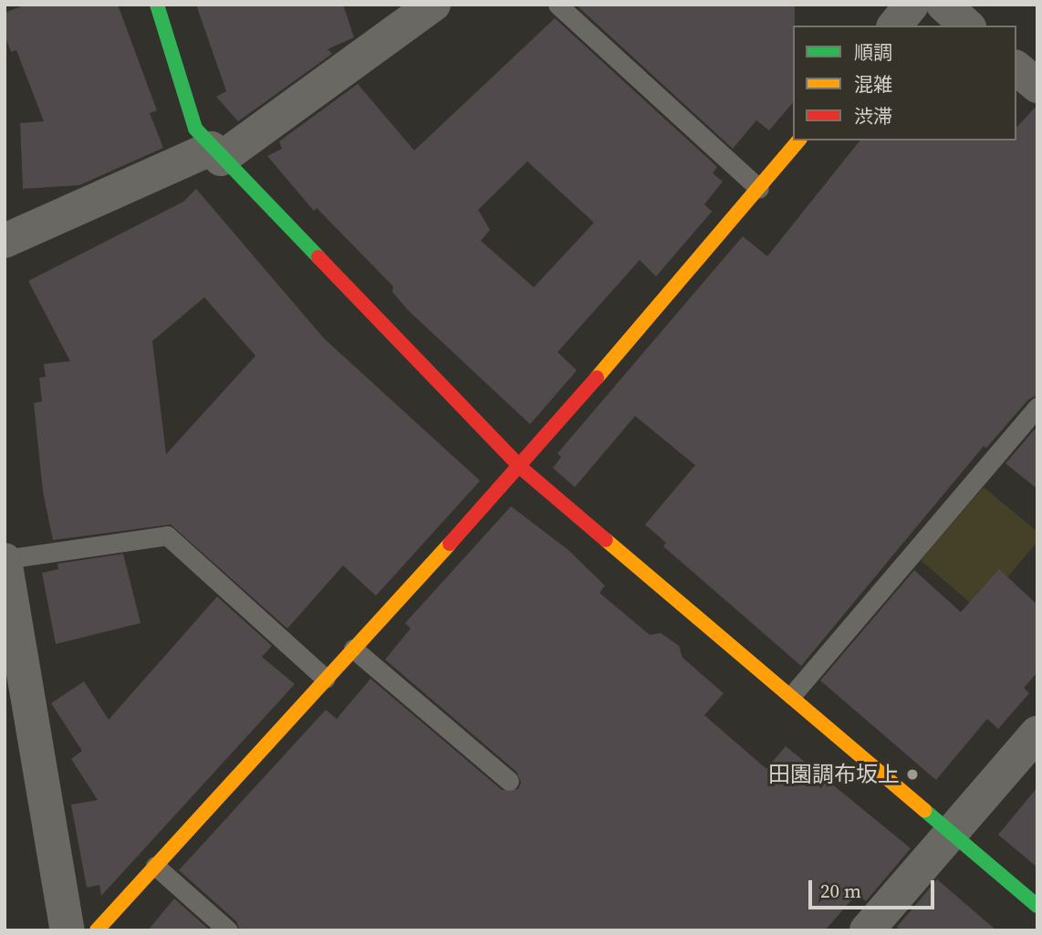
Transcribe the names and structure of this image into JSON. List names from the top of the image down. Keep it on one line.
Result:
{"places":["田園調布坂上"],"legend":["順調","混雑","渋滞"],"scale_bar":"20 m"}
